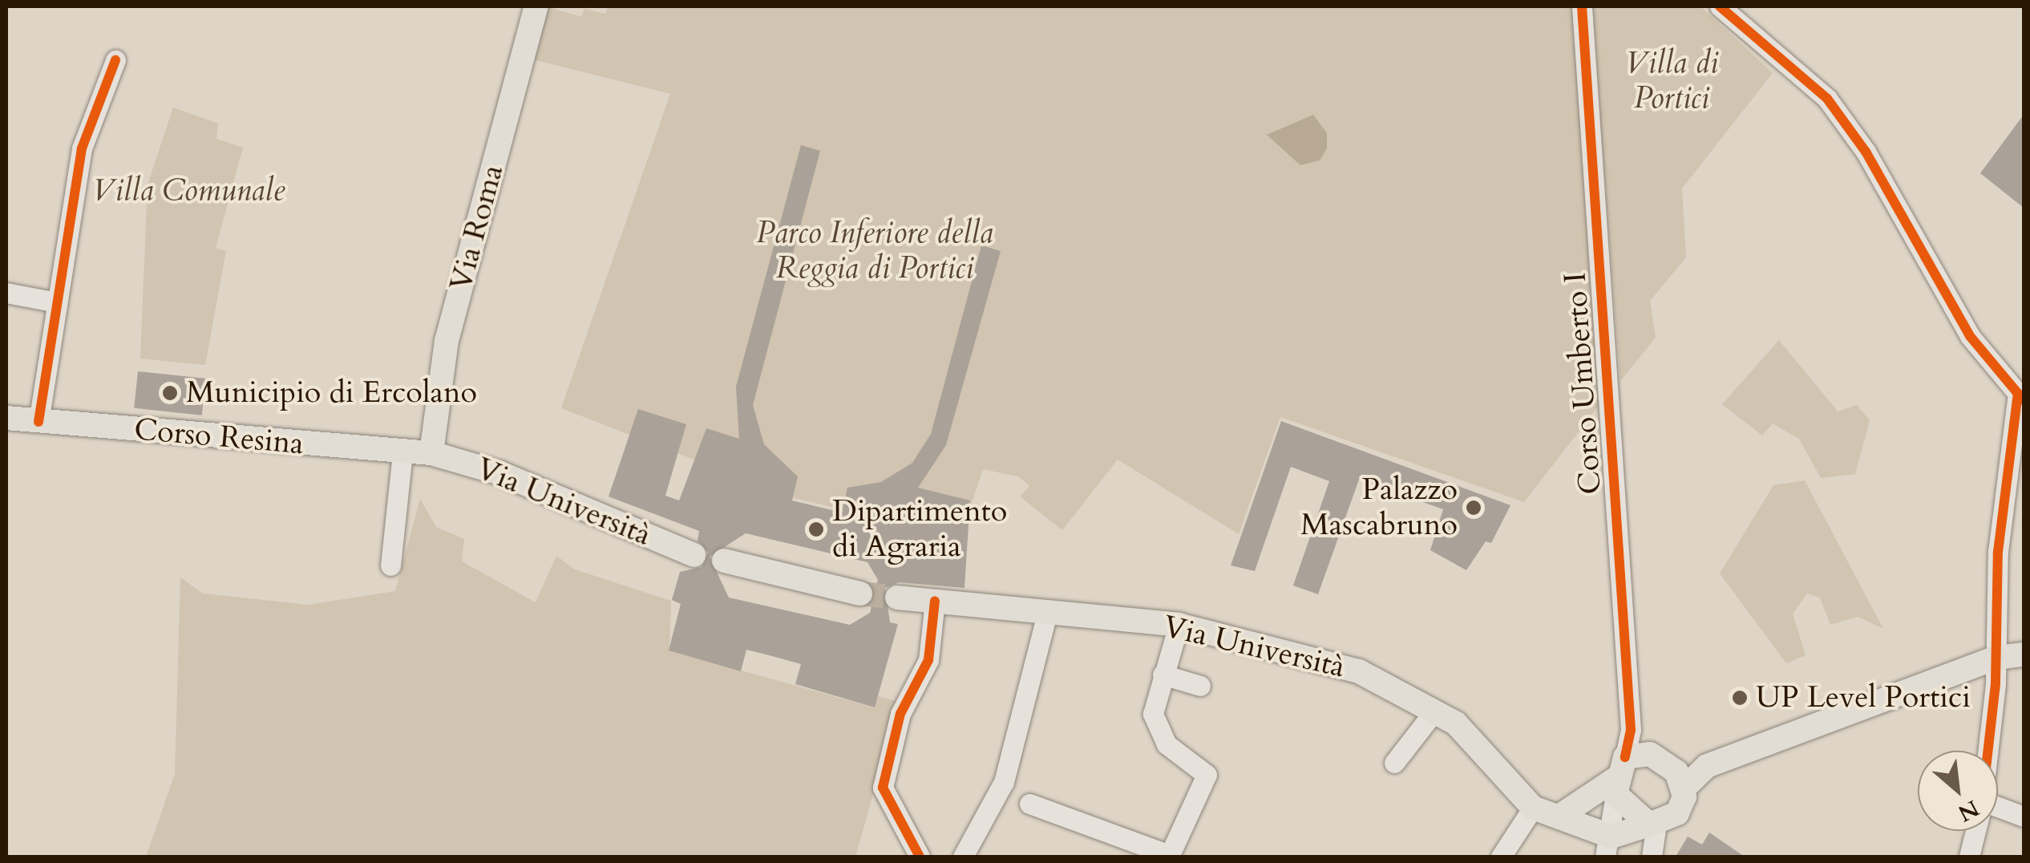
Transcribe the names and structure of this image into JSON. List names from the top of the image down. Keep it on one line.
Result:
{"streets":{"main road":["Via Roma","Corso Resina","Via Università"],"street":["Corso Umberto I"]},"crossings":[["Via Roma","Corso Resina"],["Via Roma","Via Università"],["Corso Resina","Via Università"]],"parks":["Villa di Portici","Villa Comunale","Parco Inferiore della Reggia di Portici"],"places":["Municipio di Ercolano","Palazzo Mascabruno","Dipartimento di Agraria","UP Level Portici"],"north":"bottom right"}
